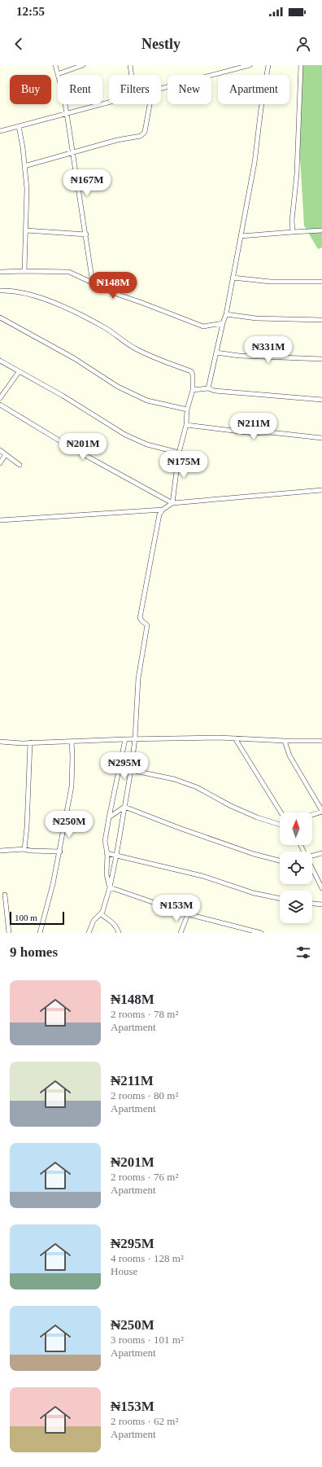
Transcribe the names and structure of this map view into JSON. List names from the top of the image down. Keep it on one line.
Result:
{"scale_bar":"100 m","north":"top","page":{"status":"12:55","header":"Nestly","chip":["Buy","Rent","Filters","New","Apartment"],"price":["₦167M","₦148M","₦331M","₦211M","₦201M","₦175M","₦295M","₦250M","₦153M"],"scale":"100 m","heading":"9 homes","list":[{"name":"₦148M","note":"2 rooms · 78 m² · Apartment"},{"name":"₦211M","note":"2 rooms · 80 m² · Apartment"},{"name":"₦201M","note":"2 rooms · 76 m² · Apartment"},{"name":"₦295M","note":"4 rooms · 128 m² · House"},{"name":"₦250M","note":"3 rooms · 101 m² · Apartment"},{"name":"₦153M","note":"2 rooms · 62 m² · Apartment"}]}}
